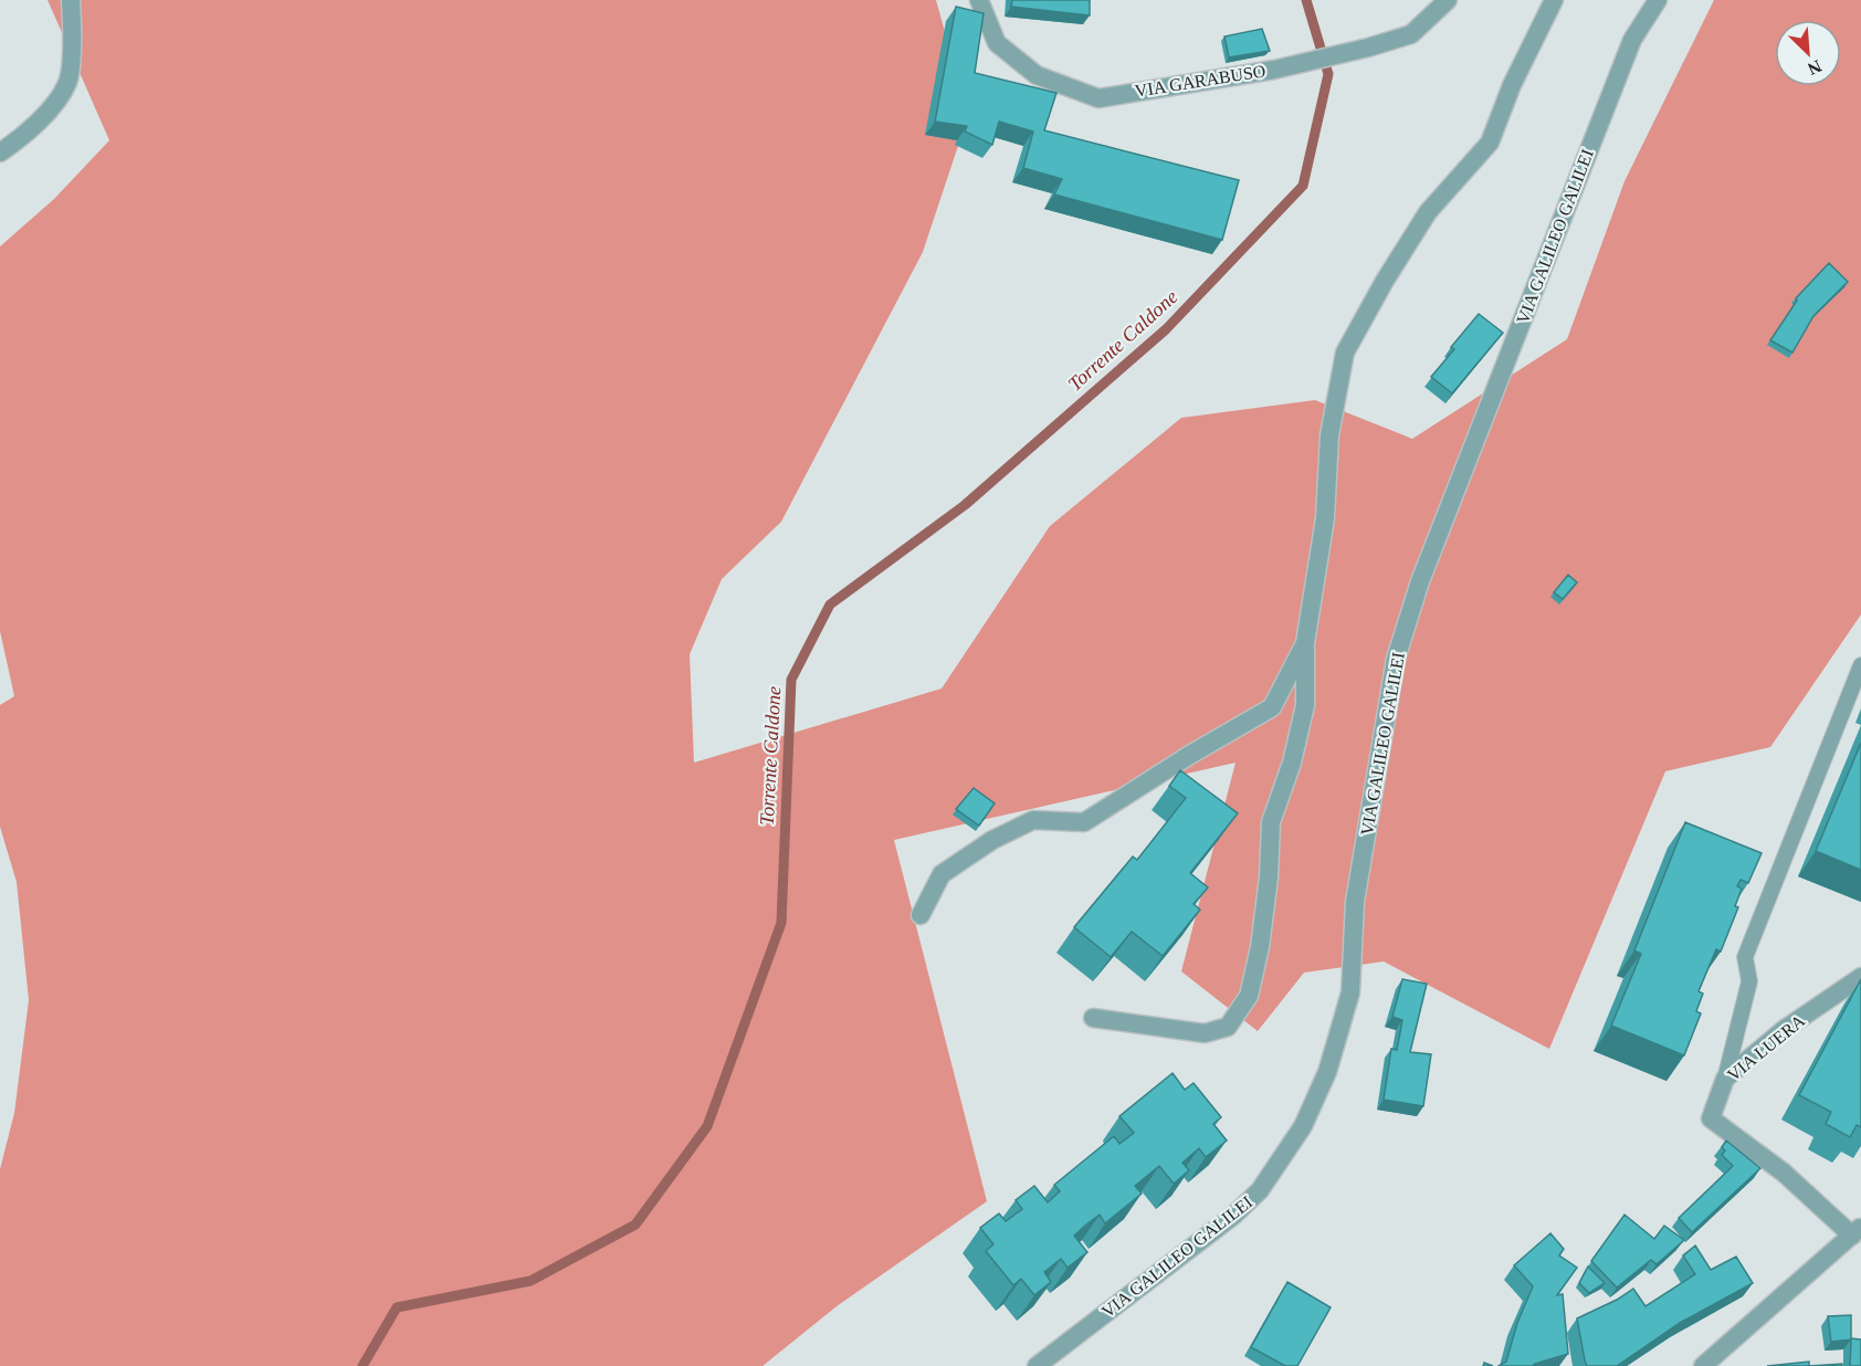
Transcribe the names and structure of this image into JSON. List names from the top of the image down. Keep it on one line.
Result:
{"streets":{"street":["VIA GARABUSO","VIA GALILEO GALILEI","VIA LUERA"]},"water":["Torrente Caldone"],"north":"bottom right"}
